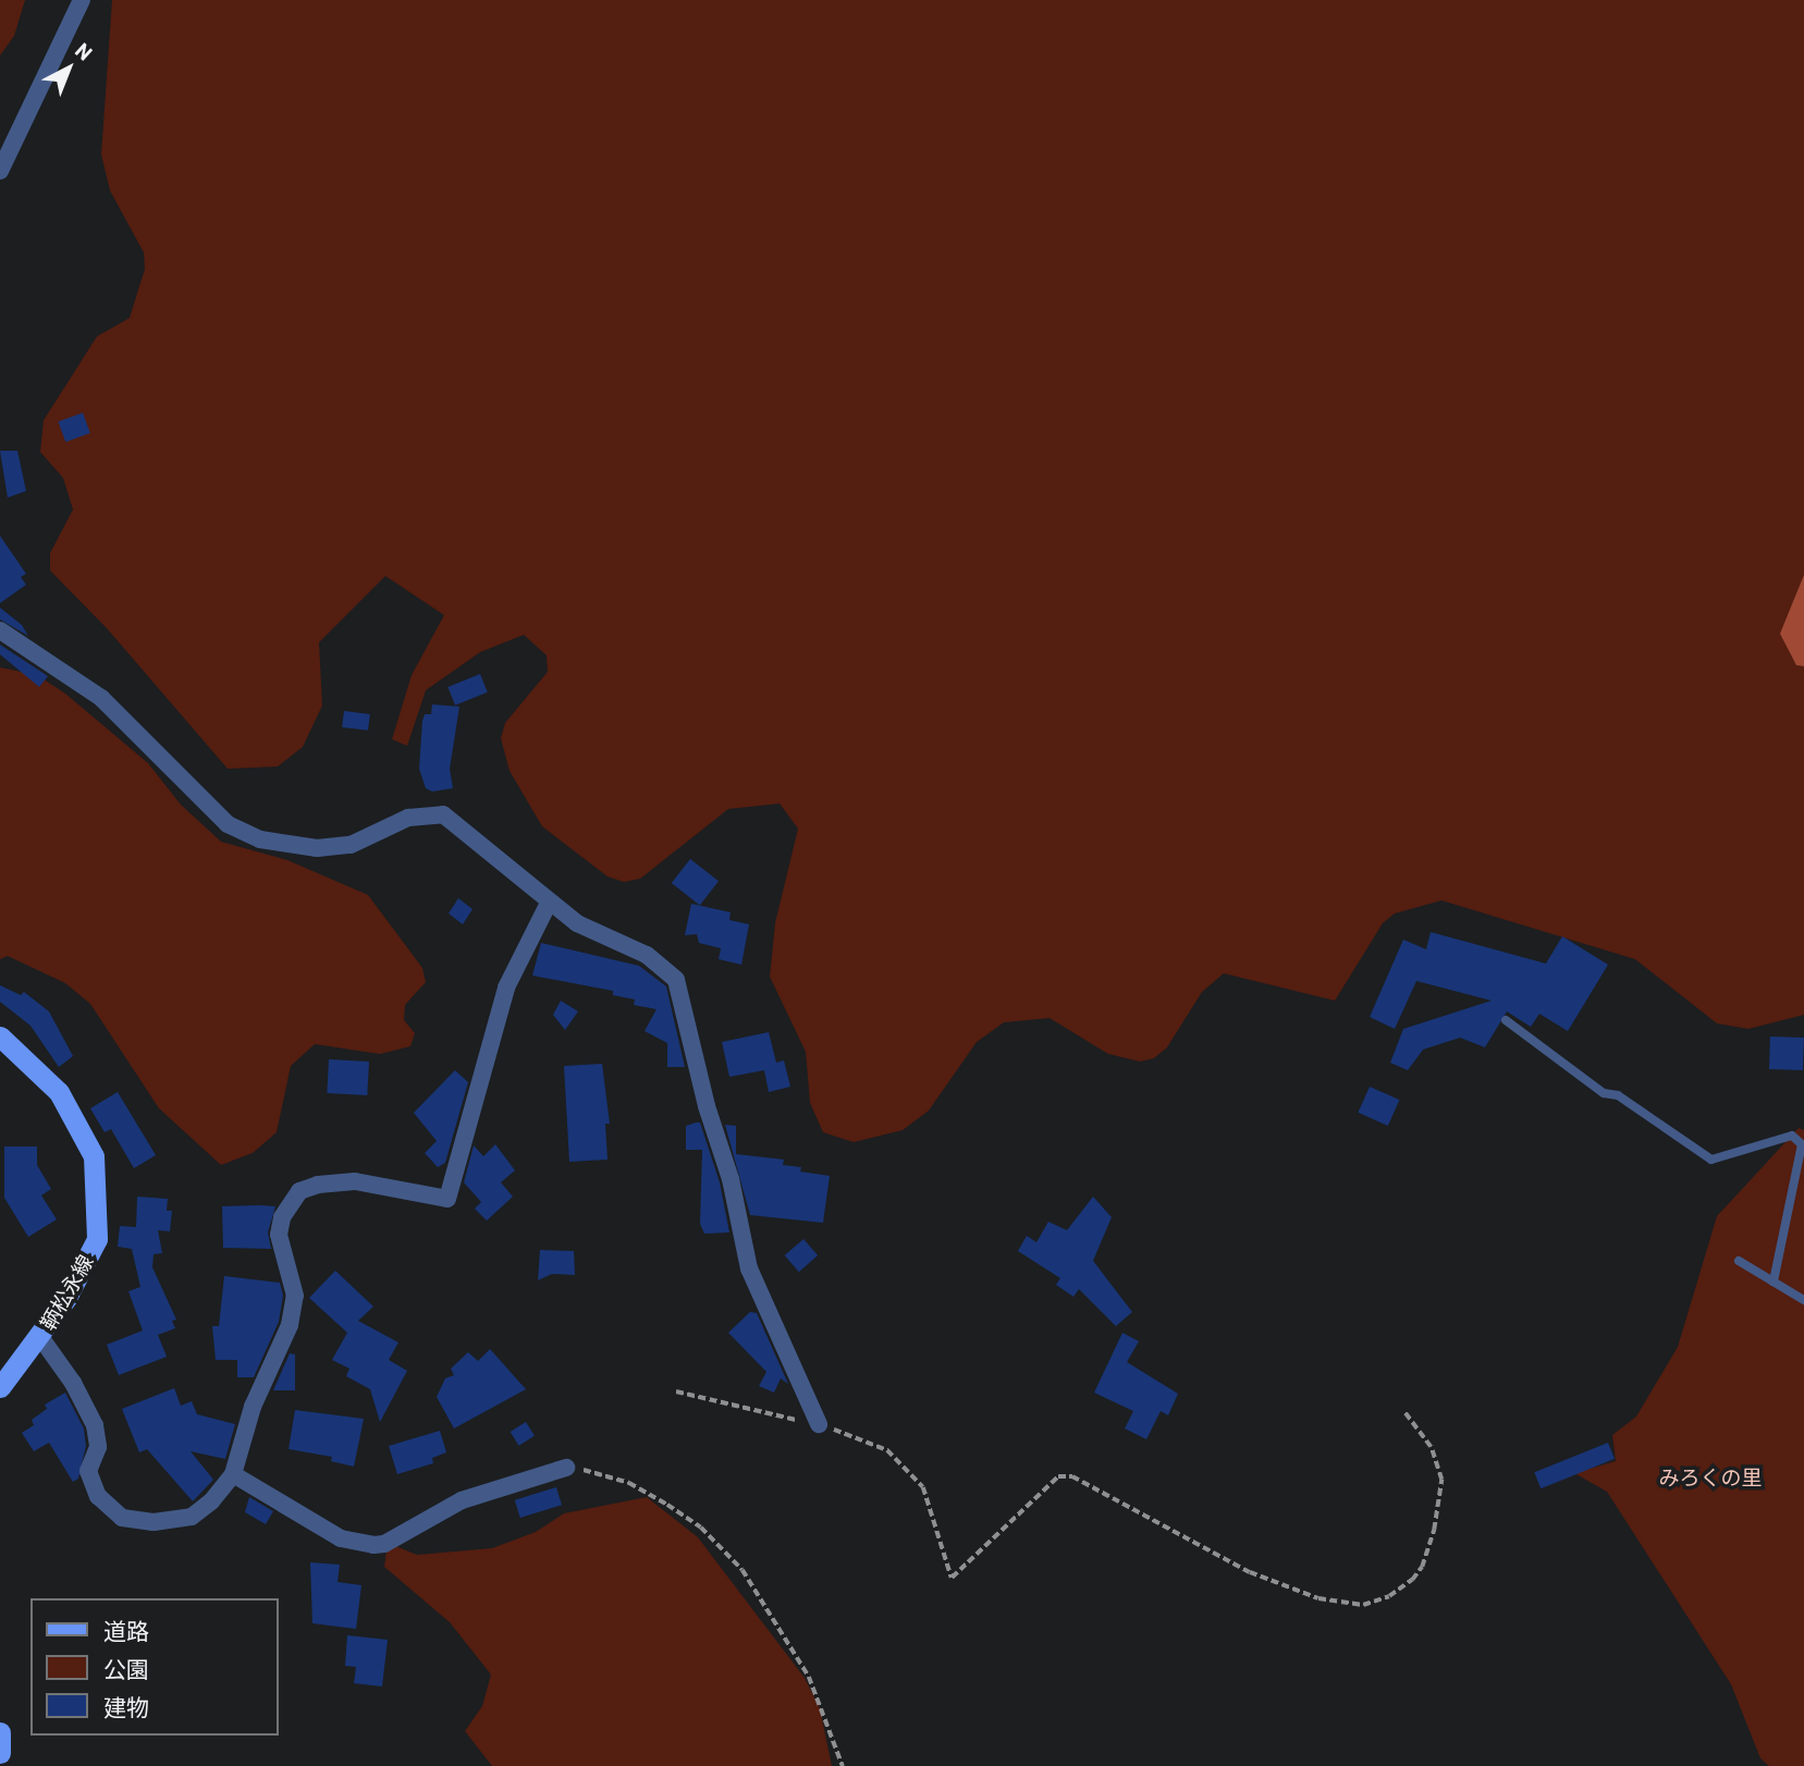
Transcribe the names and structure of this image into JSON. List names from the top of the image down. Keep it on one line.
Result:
{"streets":{"main road":["鞆松永線"]},"parks":["みろくの里"],"legend":["道路","公園","建物"],"north":"top right"}
